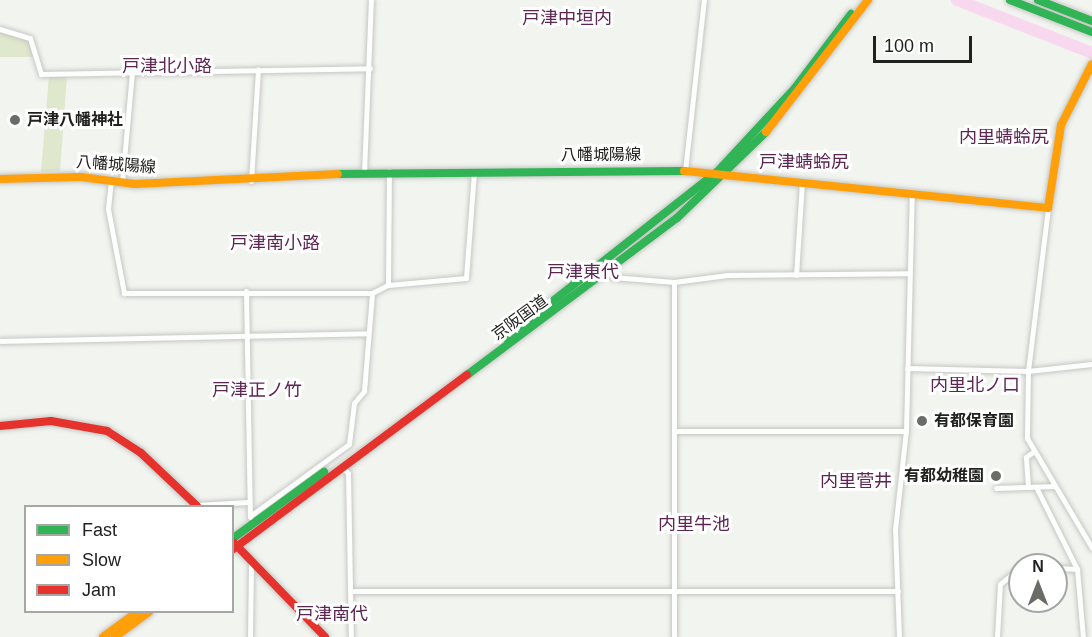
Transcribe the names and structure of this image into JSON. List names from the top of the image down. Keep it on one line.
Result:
{"streets":{"main road":["八幡城陽線","京阪国道"]},"crossings":[["八幡城陽線","京阪国道"]],"districts":["戸津中垣内","戸津北小路","内里蜻蛉尻","戸津蜻蛉尻","戸津南小路","戸津東代","内里北ノ口","戸津正ノ竹","内里菅井","内里牛池","戸津南代"],"places":["戸津八幡神社","有都保育園","有都幼稚園"],"legend":["Fast","Slow","Jam"],"scale_bar":"100 m","north":"top"}
